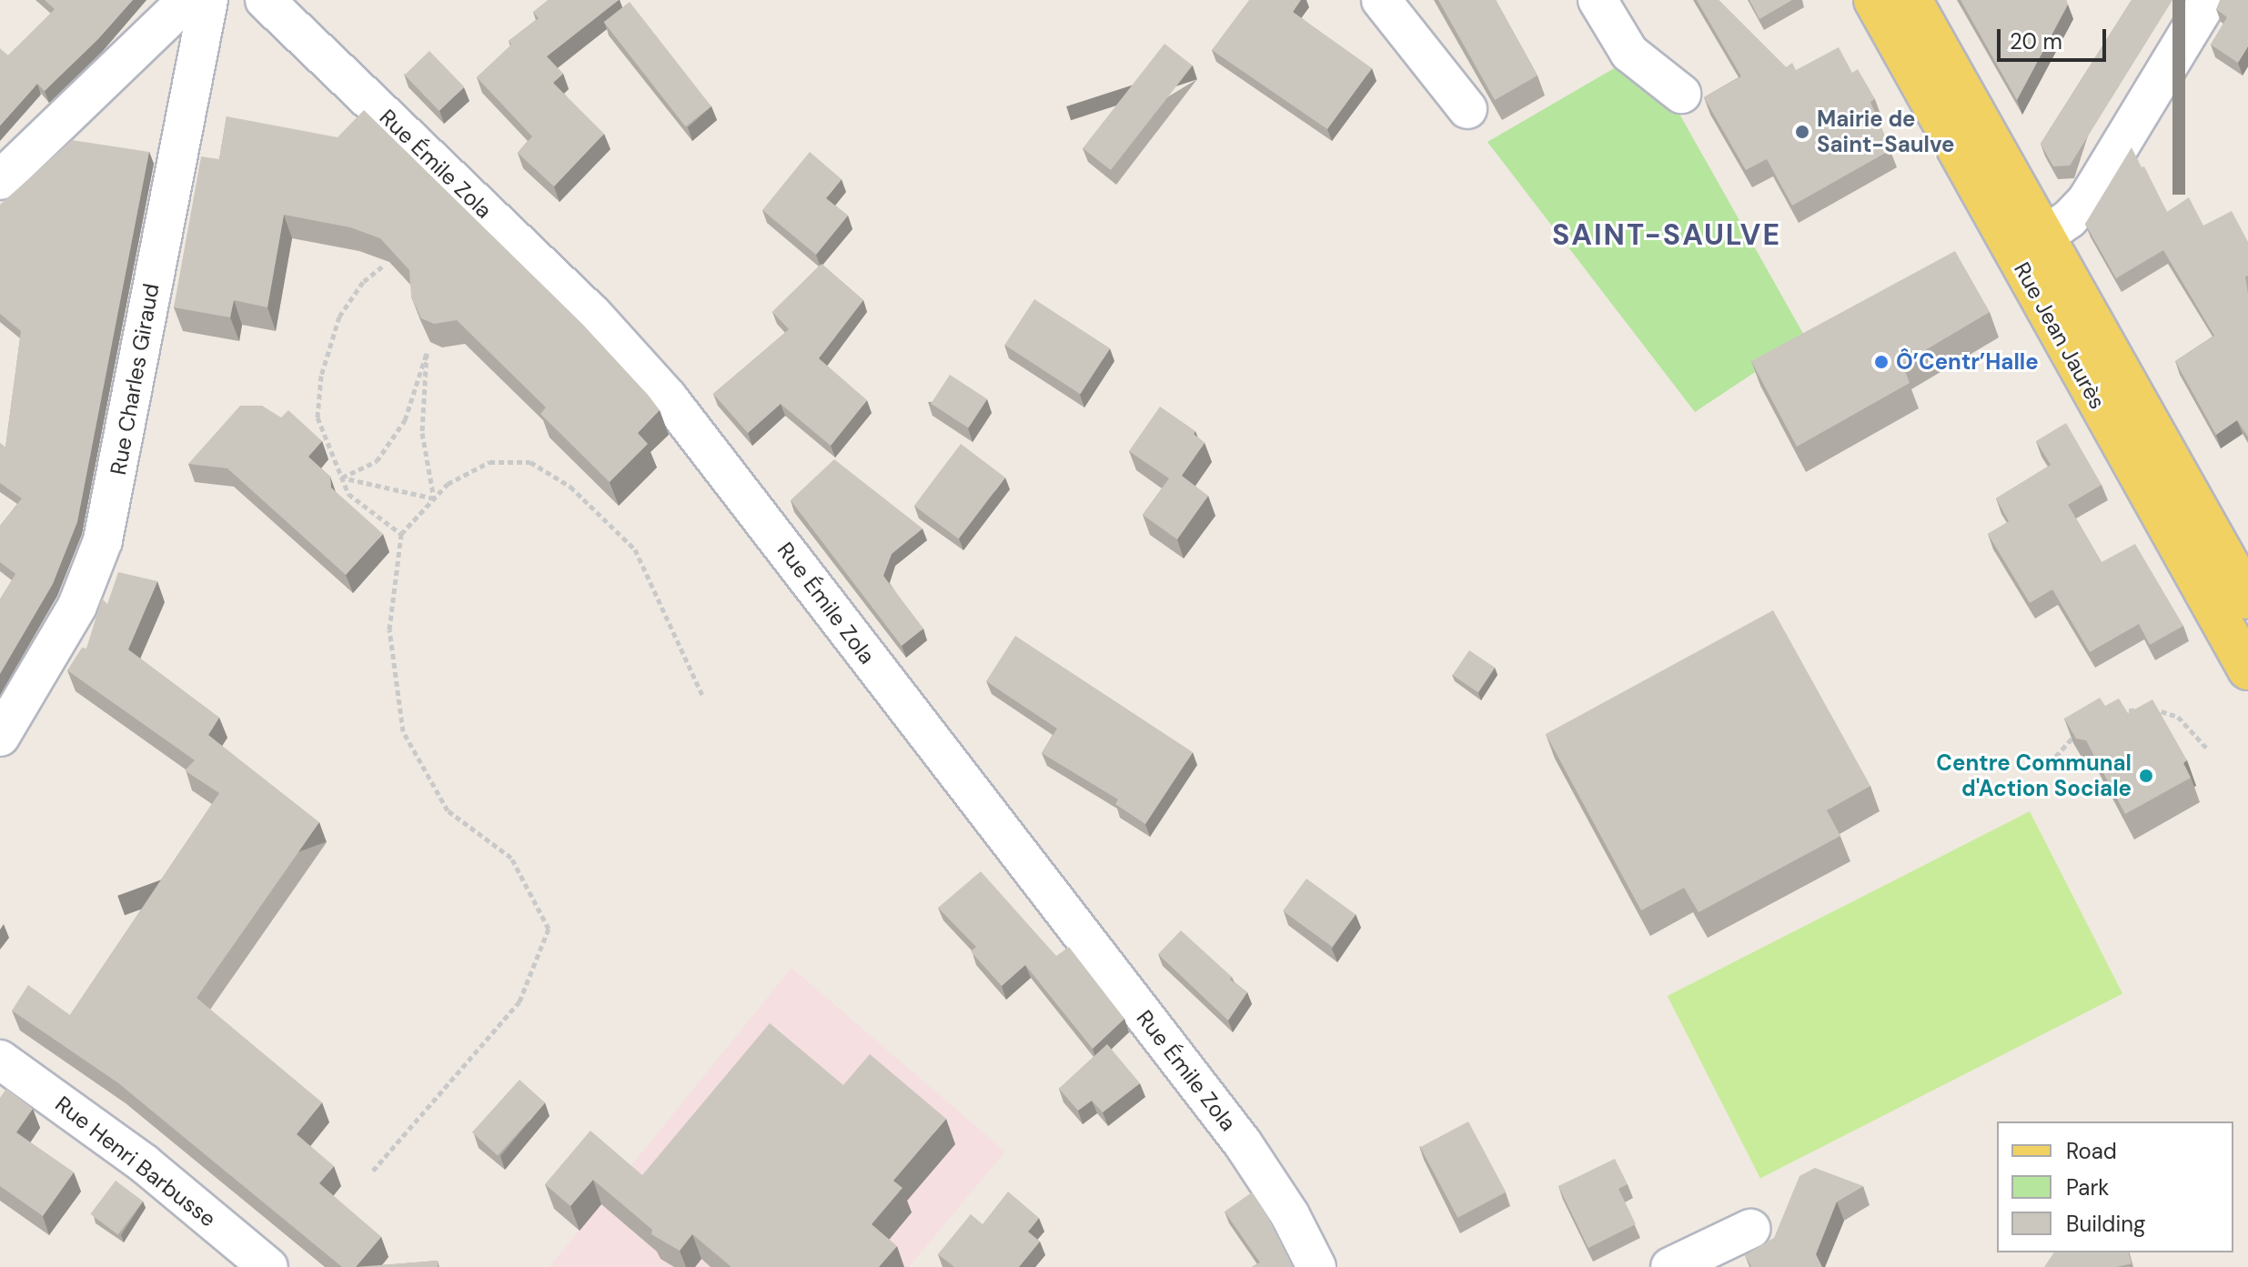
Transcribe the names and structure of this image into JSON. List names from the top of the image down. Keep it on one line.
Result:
{"streets":{"main road":["Rue Jean Jaurès"],"street":["Rue Émile Zola","Rue Charles Giraud","Rue Henri Barbusse"]},"districts":["SAINT-SAULVE"],"places":["Mairie de Saint-Saulve","Ô’Centr’Halle","Centre Communal d'Action Sociale"],"legend":["Road","Park","Building"],"scale_bar":"20 m"}
